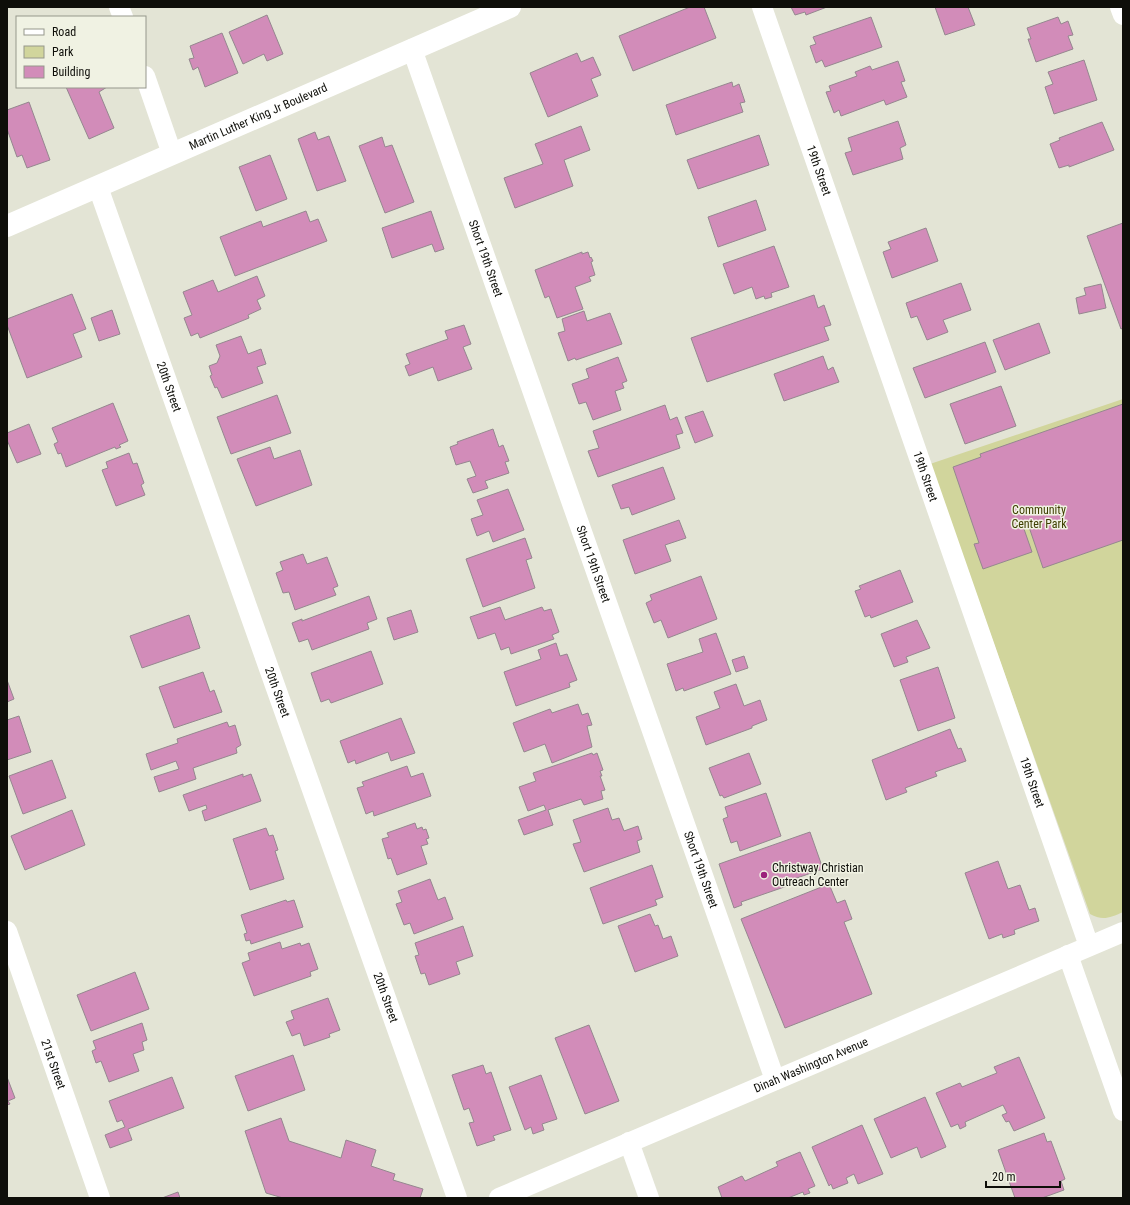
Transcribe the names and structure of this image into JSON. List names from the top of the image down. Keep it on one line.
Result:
{"streets":{"main road":["Martin Luther King Jr Boulevard"],"street":["19th Street","Short 19th Street","20th Street","21st Street","Dinah Washington Avenue"]},"crossings":[["Martin Luther King Jr Boulevard","Short 19th Street"],["Martin Luther King Jr Boulevard","20th Street"],["19th Street","Dinah Washington Avenue"],["Short 19th Street","Dinah Washington Avenue"]],"parks":["Community Center Park"],"places":["Christway Christian Outreach Center"],"legend":["Road","Park","Building"],"scale_bar":"20 m"}
